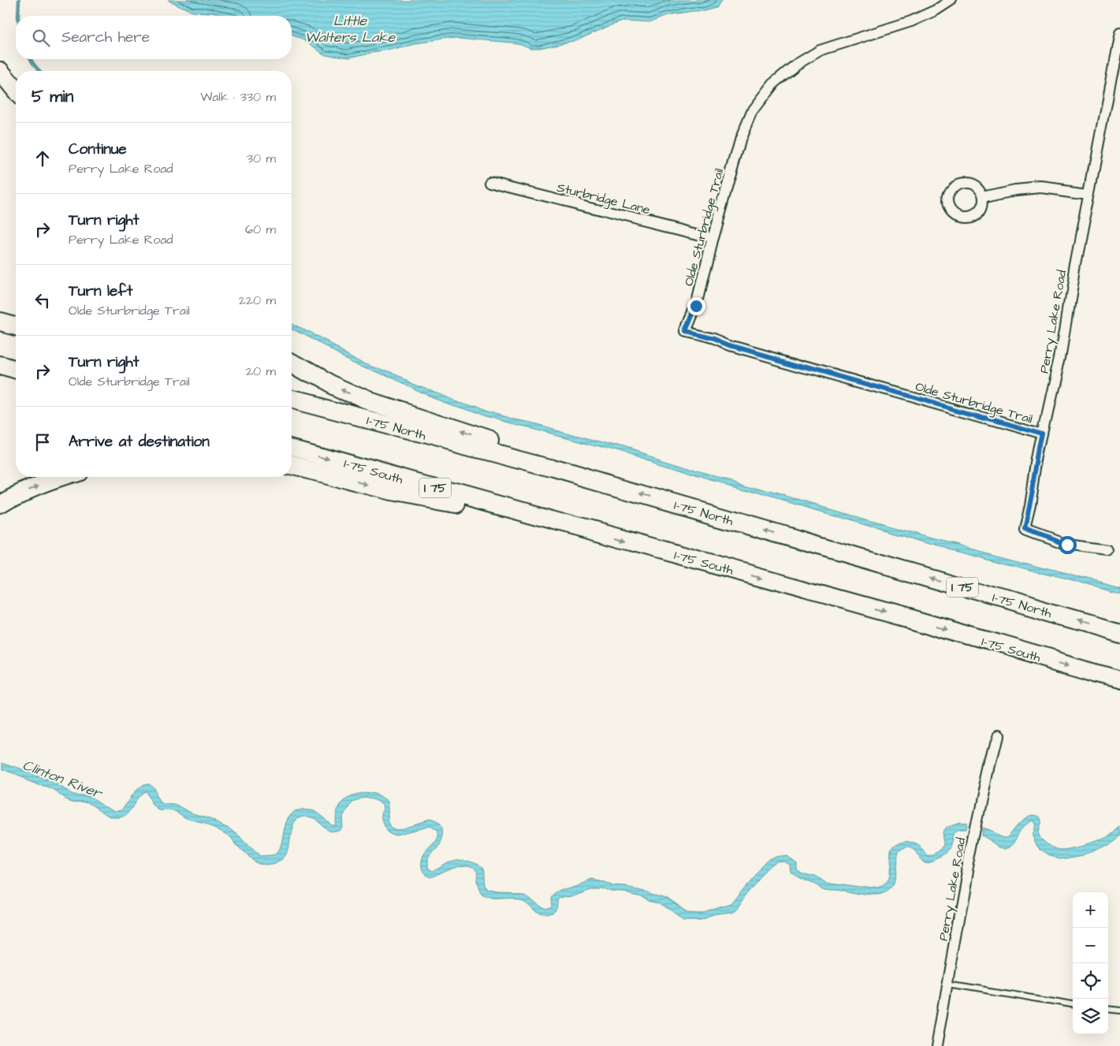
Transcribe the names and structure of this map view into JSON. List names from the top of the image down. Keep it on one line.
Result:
{"streets":{"highway":["I-75 North","I-75 South","I 75"],"street":["Sturbridge Lane","Olde Sturbridge Trail","Perry Lake Road"]},"crossings":[["Sturbridge Lane","Olde Sturbridge Trail"],["Olde Sturbridge Trail","Perry Lake Road"]],"one_way":["I-75 North"],"water":["Little Walters Lake","Clinton River"],"page":{"search":"Search here","heading":["5 min","Walk · 330 m"],"list":[["Continue","Perry Lake Road","30 m"],["Turn right","Perry Lake Road","60 m"],["Turn left","Olde Sturbridge Trail","220 m"],["Turn right","Olde Sturbridge Trail","20 m"],"Arrive at destination"],"map_buttons":["+","−"]}}
